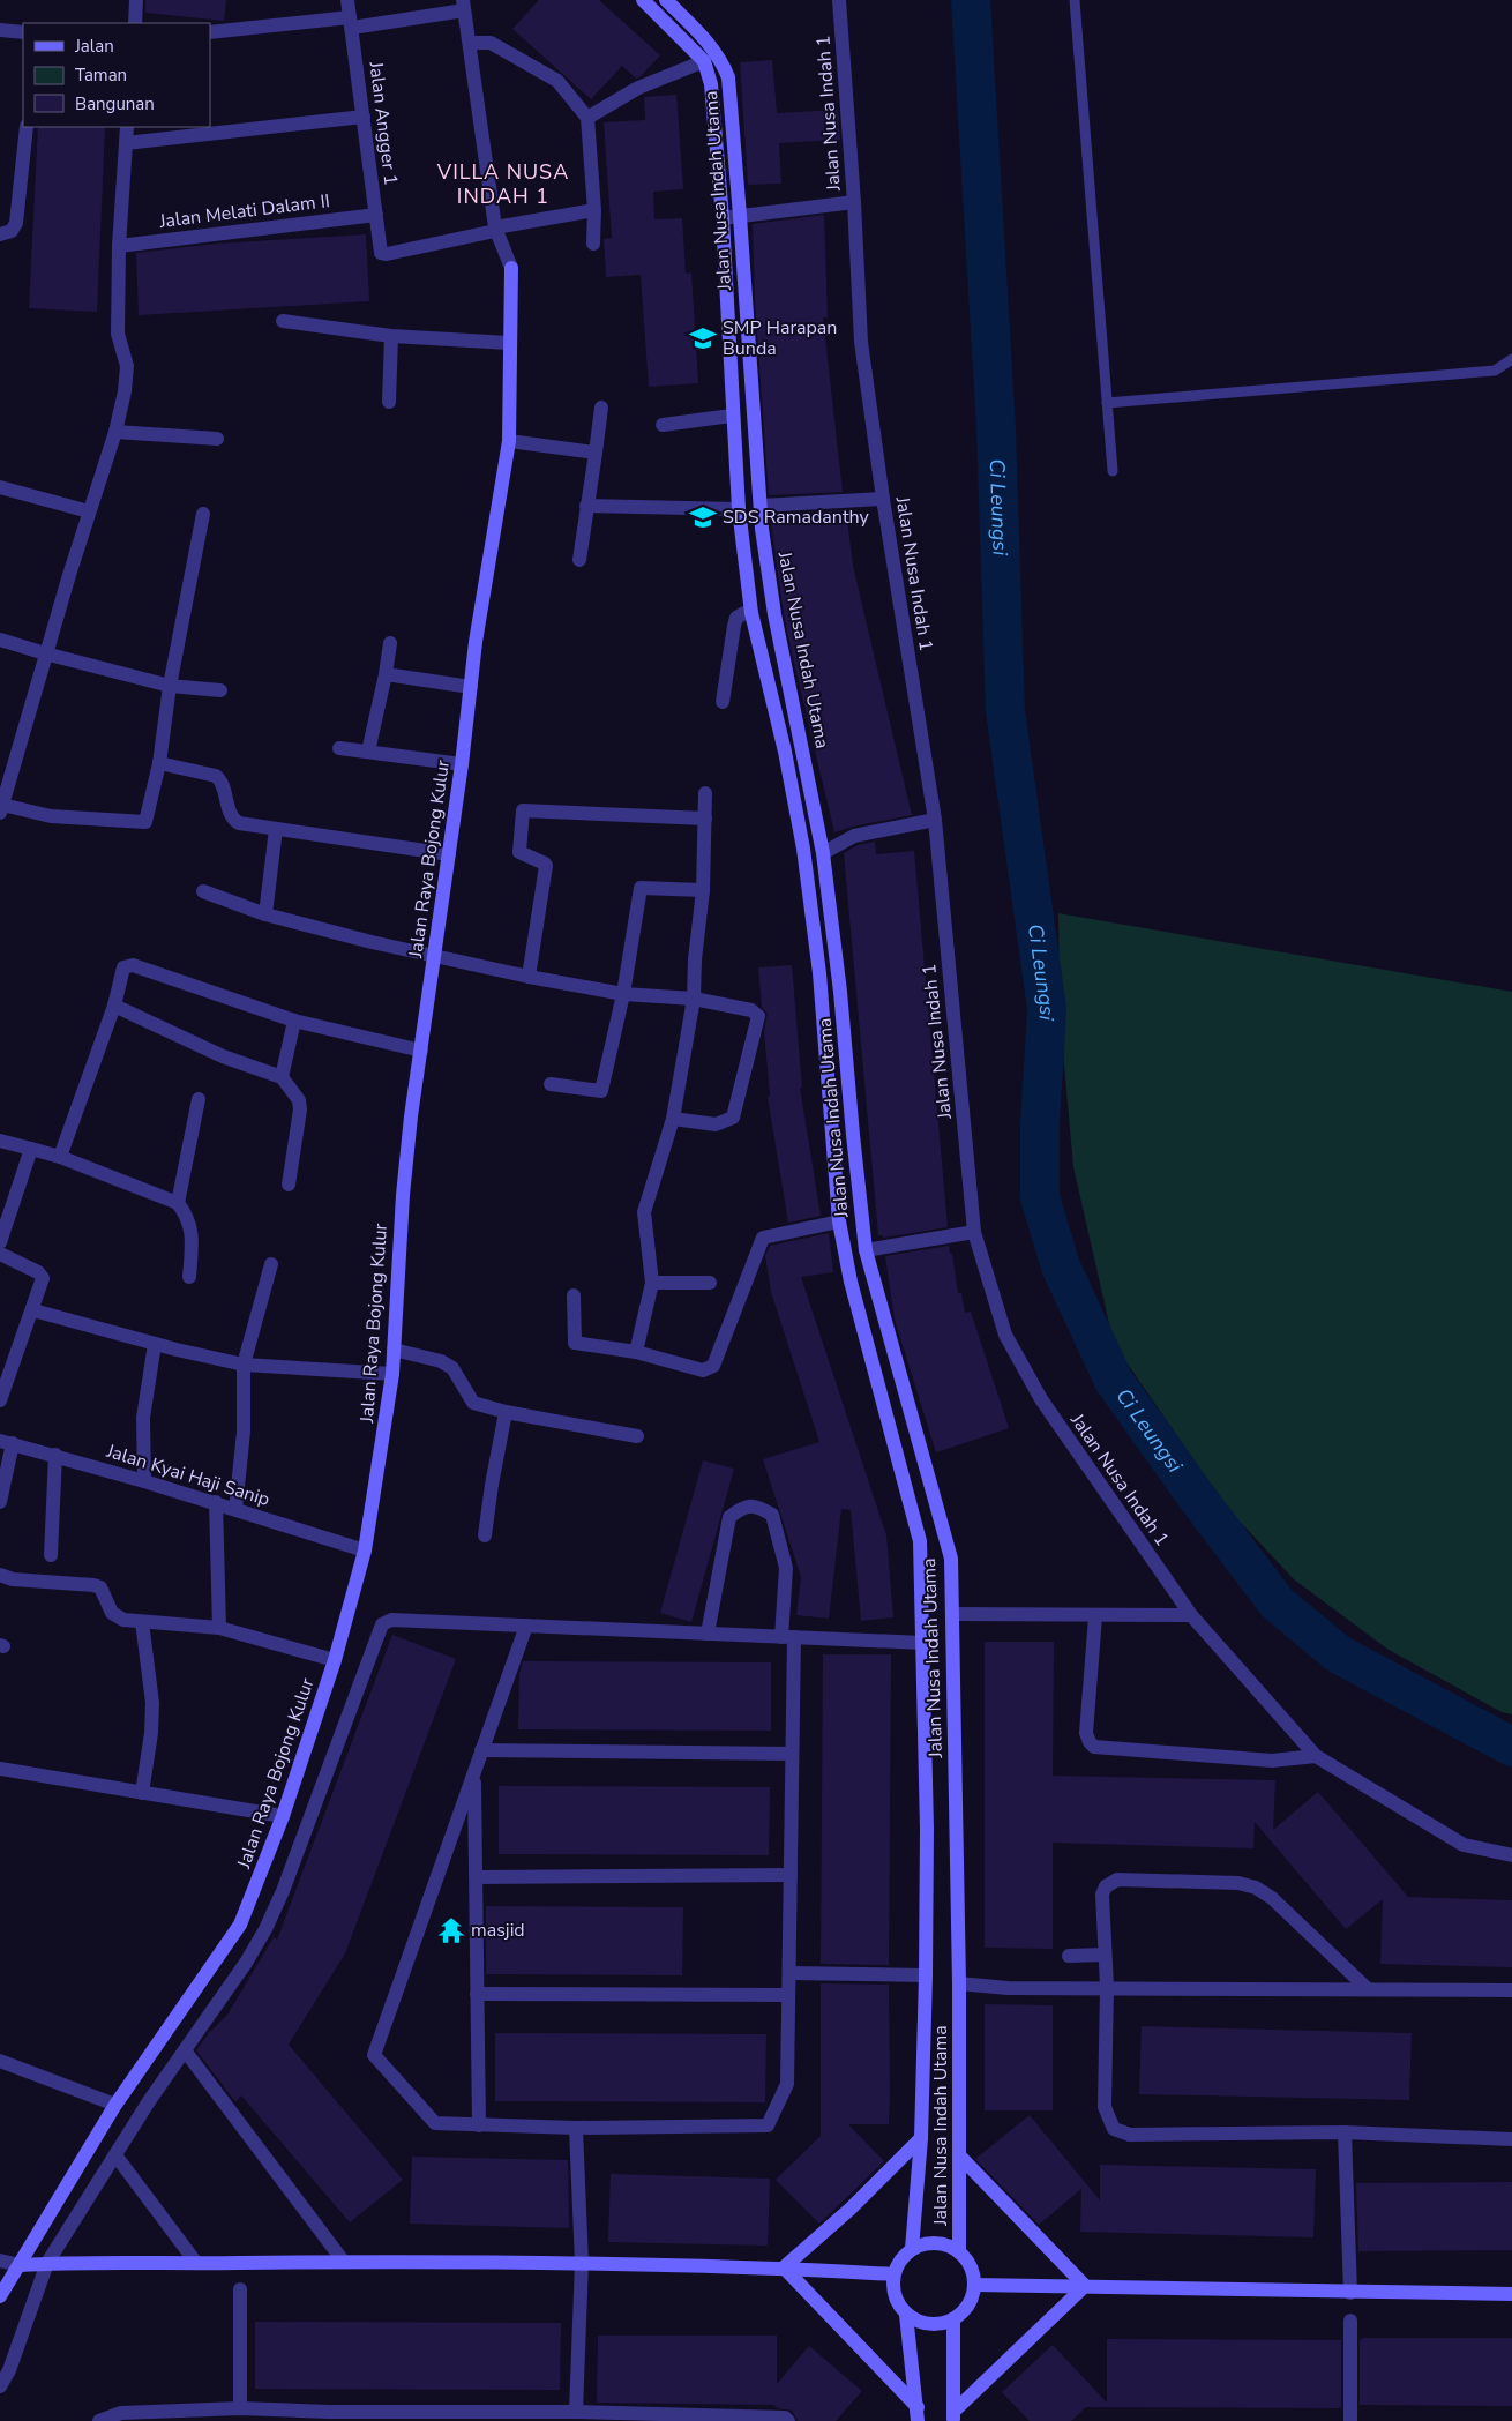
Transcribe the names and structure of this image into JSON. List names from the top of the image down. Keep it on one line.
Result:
{"streets":{"street":["Jalan Nusa Indah 1","Jalan Angger 1","Jalan Nusa Indah Utama","Jalan Melati Dalam II","Jalan Raya Bojong Kulur","Jalan Kyai Haji Sanip"]},"crossings":[["Jalan Angger 1","Jalan Melati Dalam II"],["Jalan Angger 1","Jalan Raya Bojong Kulur"],["Jalan Raya Bojong Kulur","Jalan Kyai Haji Sanip"]],"districts":["VILLA NUSA INDAH 1"],"water":["Ci Leungsi"],"places":{"school or university":["SMP Harapan Bunda","SDS Ramadanthy"],"temple":["masjid"]},"legend":["Jalan","Taman","Bangunan"]}
